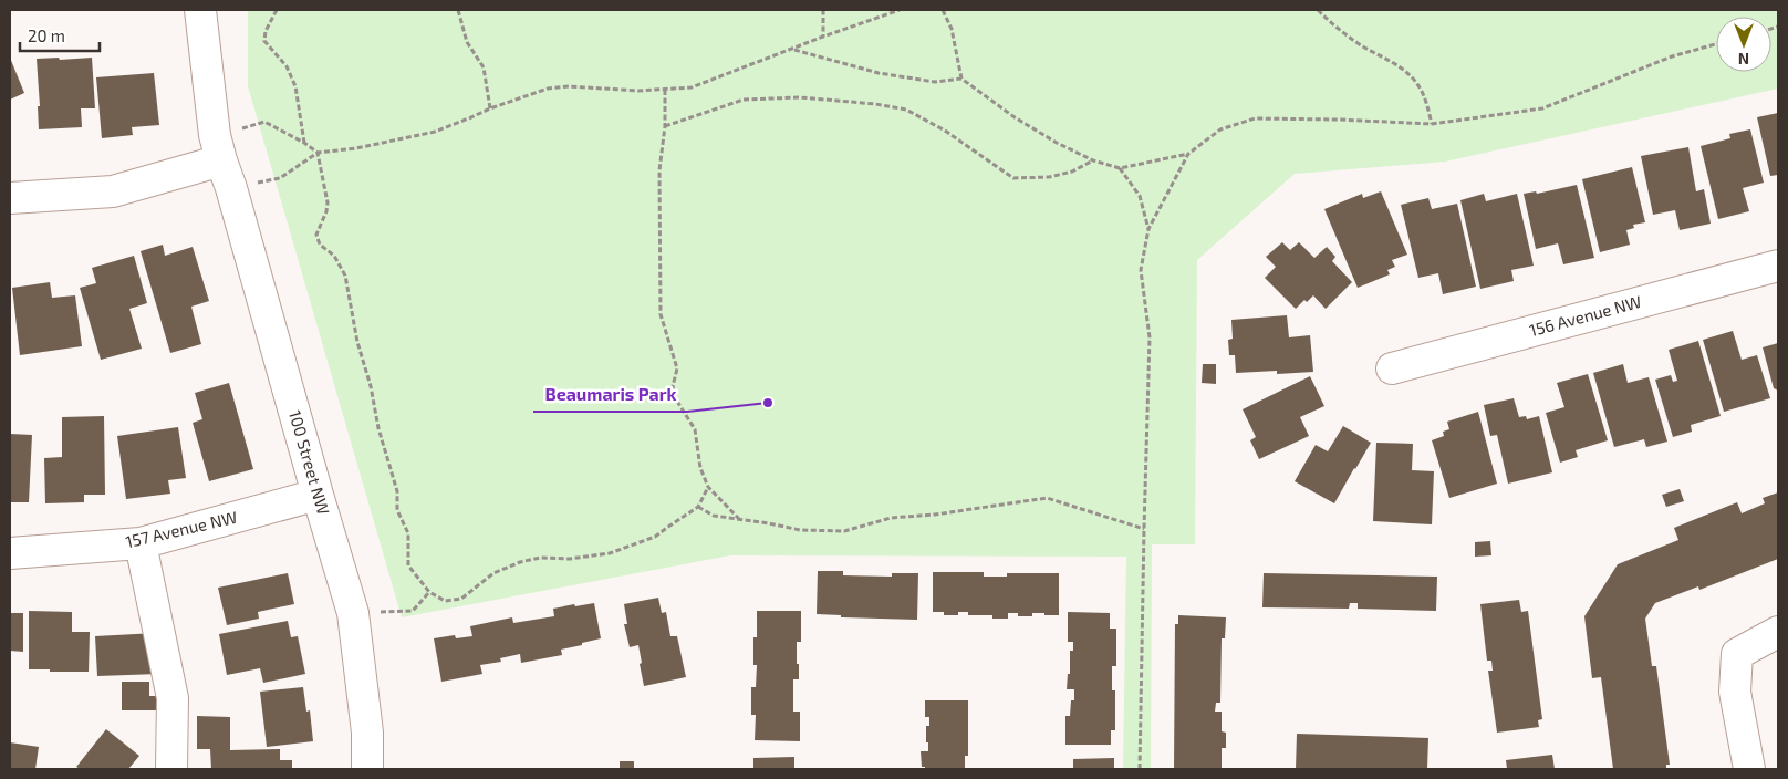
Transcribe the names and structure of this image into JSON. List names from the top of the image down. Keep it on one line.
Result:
{"streets":{"street":["156 Avenue NW","100 Street NW","157 Avenue NW"]},"crossings":[["100 Street NW","157 Avenue NW"]],"places":["Beaumaris Park"],"scale_bar":"20 m","north":"bottom"}
